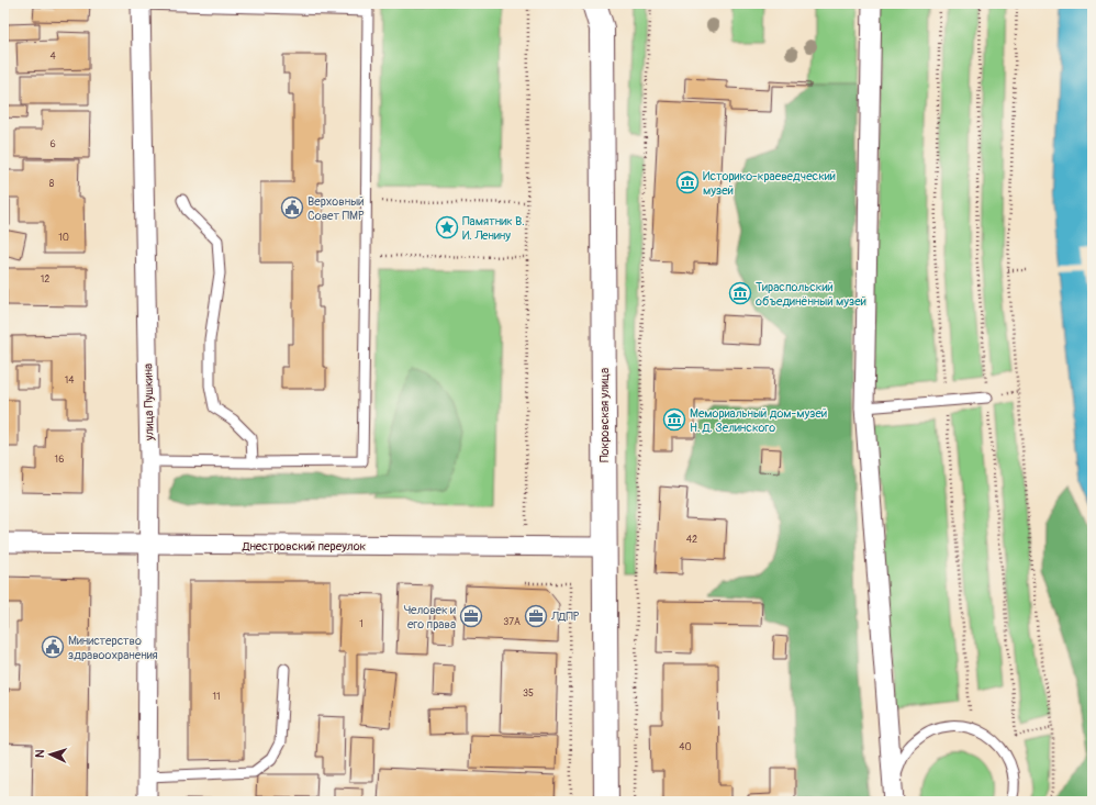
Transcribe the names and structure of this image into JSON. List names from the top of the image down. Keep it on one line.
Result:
{"streets":{"main road":["Покровская улица"],"street":["улица Пушкина","Днестровский переулок"]},"crossings":[["улица Пушкина","Днестровский переулок"],["Покровская улица","Днестровский переулок"]],"places":{"museum":["Историко-краеведческий музей","Тираспольский объединённый музей","Мемориальный дом-музей Н. Д. Зелинского"],"public building":["Верховный Совет ПМР","Министерство здравоохранения"],"place":["Памятник В. И. Ленину"],"office":["Человек и его права","ЛДПР"]},"house_numbers":["4","6","8","10","12","14","16","42","37А","1","35","11","40"],"north":"left"}
